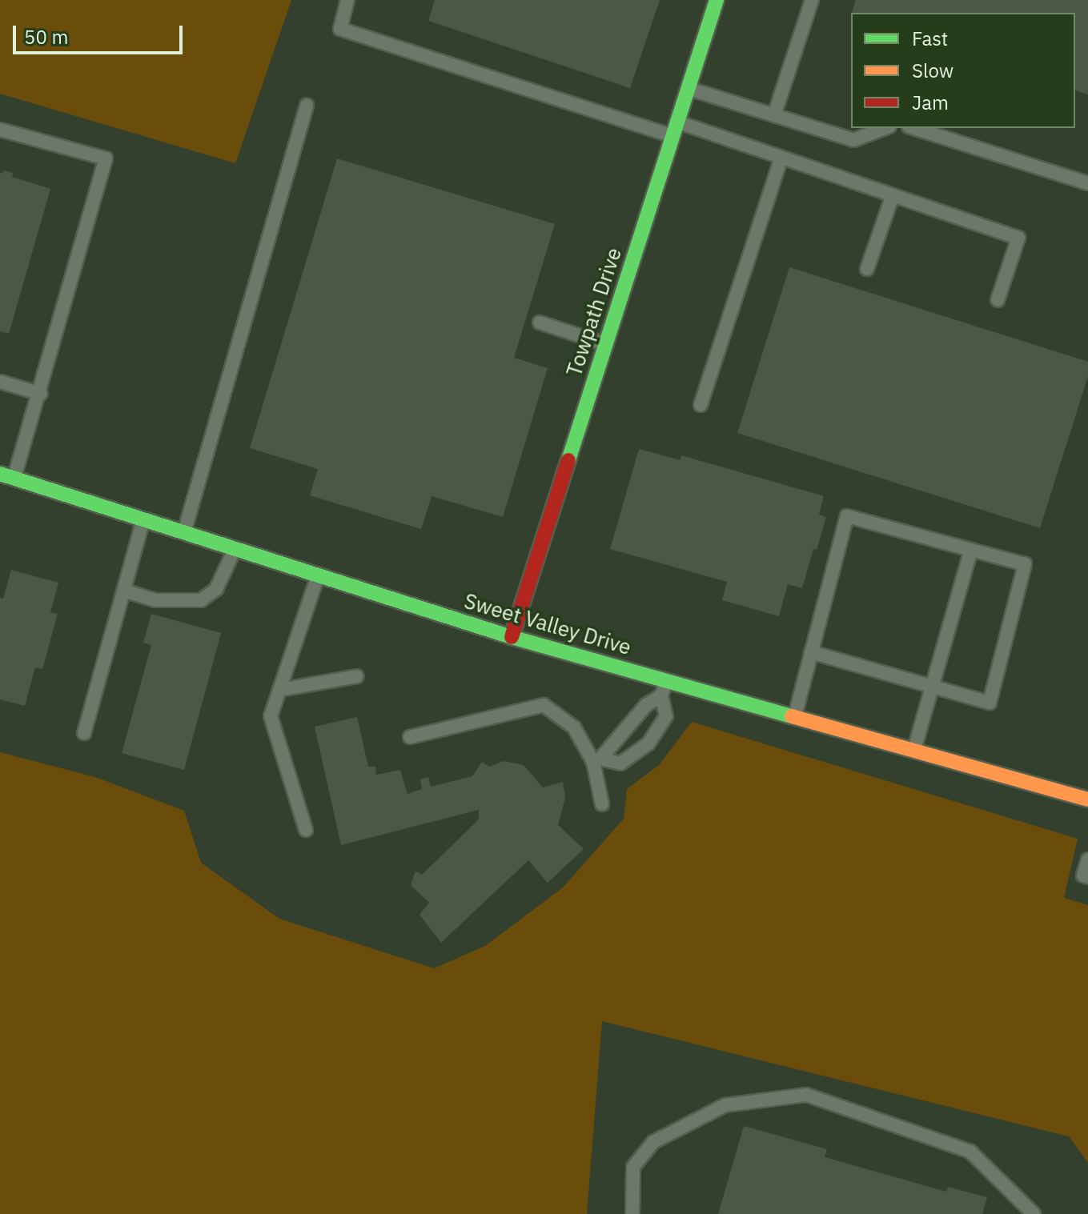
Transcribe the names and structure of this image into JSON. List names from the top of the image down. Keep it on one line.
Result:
{"streets":{"street":["Towpath Drive","Sweet Valley Drive"]},"crossings":[["Towpath Drive","Sweet Valley Drive"]],"legend":["Fast","Slow","Jam"],"scale_bar":"50 m"}
